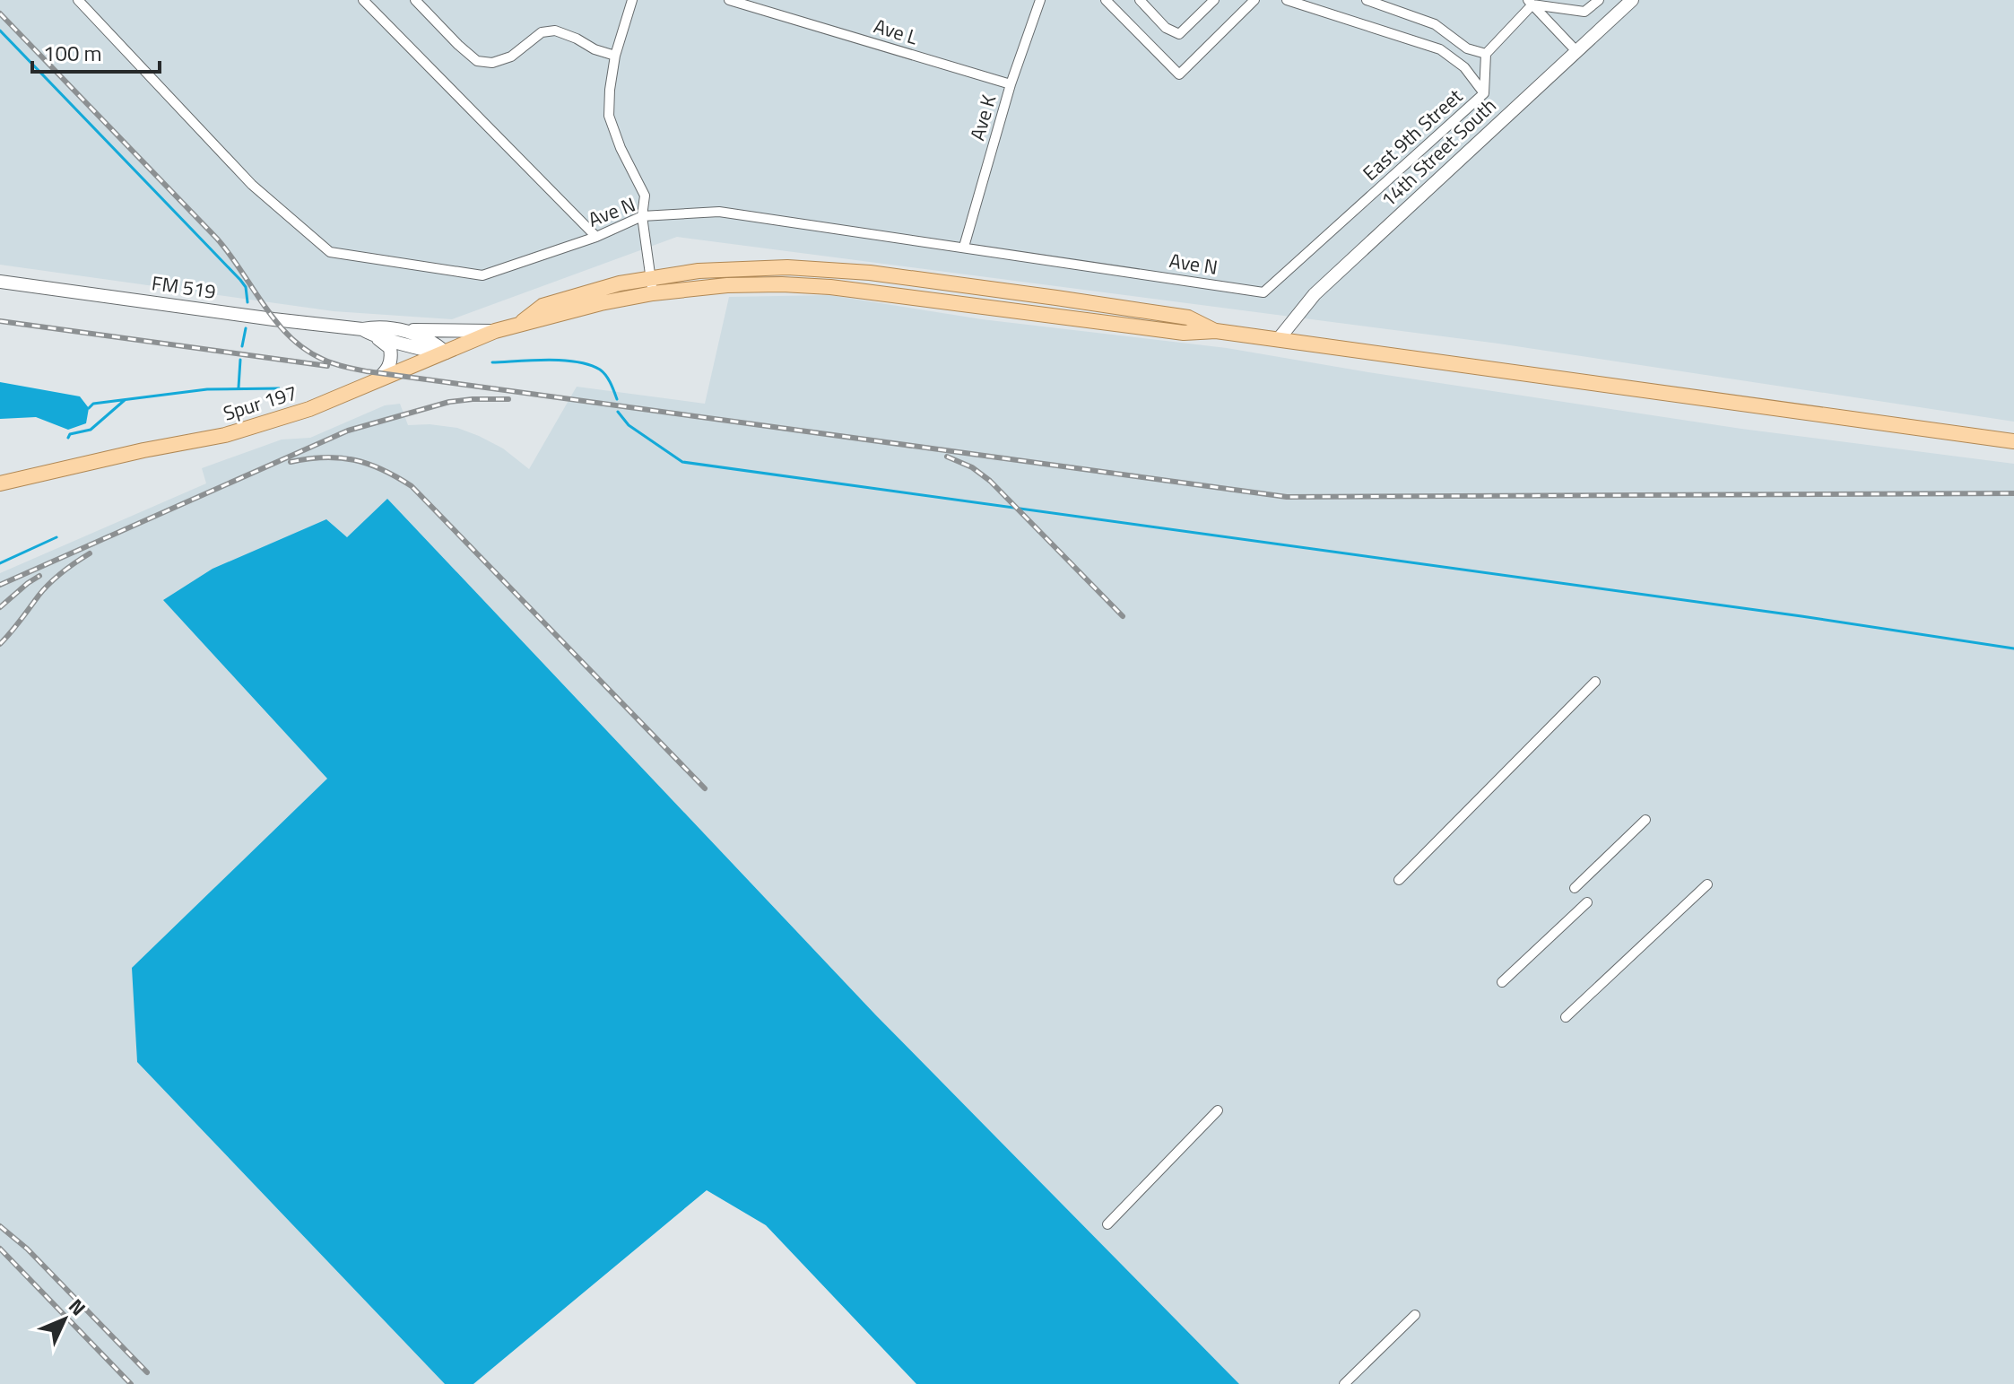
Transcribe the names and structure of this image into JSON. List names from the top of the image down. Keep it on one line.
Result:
{"streets":{"main road":["14th Street South","FM 519","Spur 197"],"street":["Ave L","Ave K","East 9th Street","Ave N"]},"crossings":[["Ave L","Ave K"],["Ave K","Ave N"],["East 9th Street","Ave N"],["FM 519","Spur 197"]],"scale_bar":"100 m","north":"top right"}
